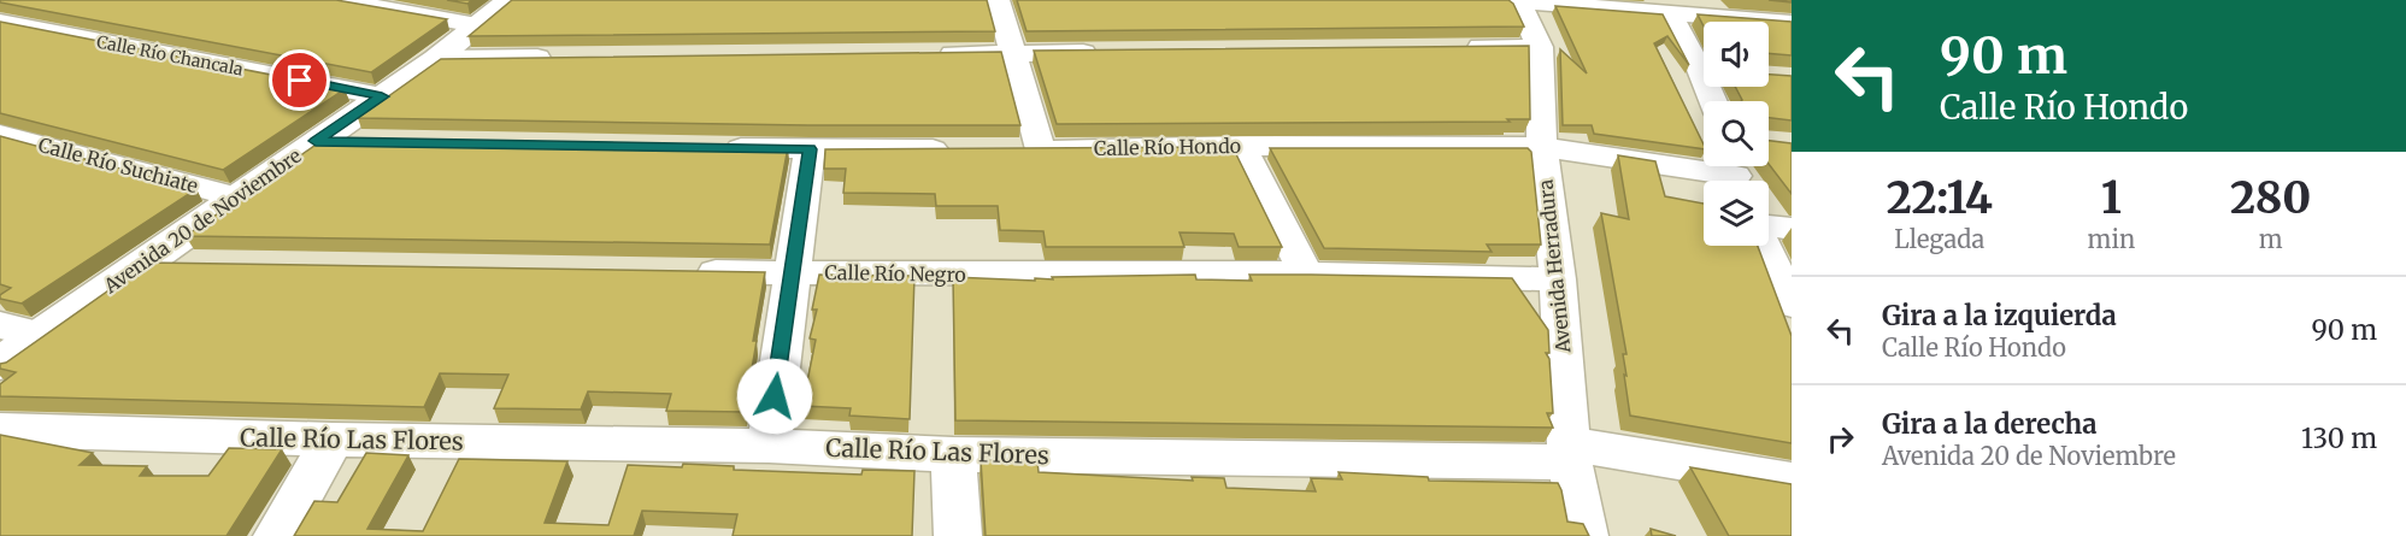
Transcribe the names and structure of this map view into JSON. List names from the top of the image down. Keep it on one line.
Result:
{"streets":{"street":["Calle Río Chancala","Calle Río Hondo","Calle Río Suchiate","Avenida 20 de Noviembre","Avenida Herradura","Calle Río Negro","Calle Río Las Flores"]},"crossings":[["Calle Río Chancala","Avenida 20 de Noviembre"],["Calle Río Hondo","Avenida Herradura"],["Calle Río Suchiate","Avenida 20 de Noviembre"],["Avenida Herradura","Calle Río Negro"],["Avenida Herradura","Calle Río Las Flores"]],"page":{"turn":["90 m","Calle Río Hondo"],"eta":["22:14","Llegada","1","min","280","m"],"list":[{"name":"Gira a la izquierda","note":"Calle Río Hondo","value":"90 m"},{"name":"Gira a la derecha","note":"Avenida 20 de Noviembre","value":"130 m"}]}}
